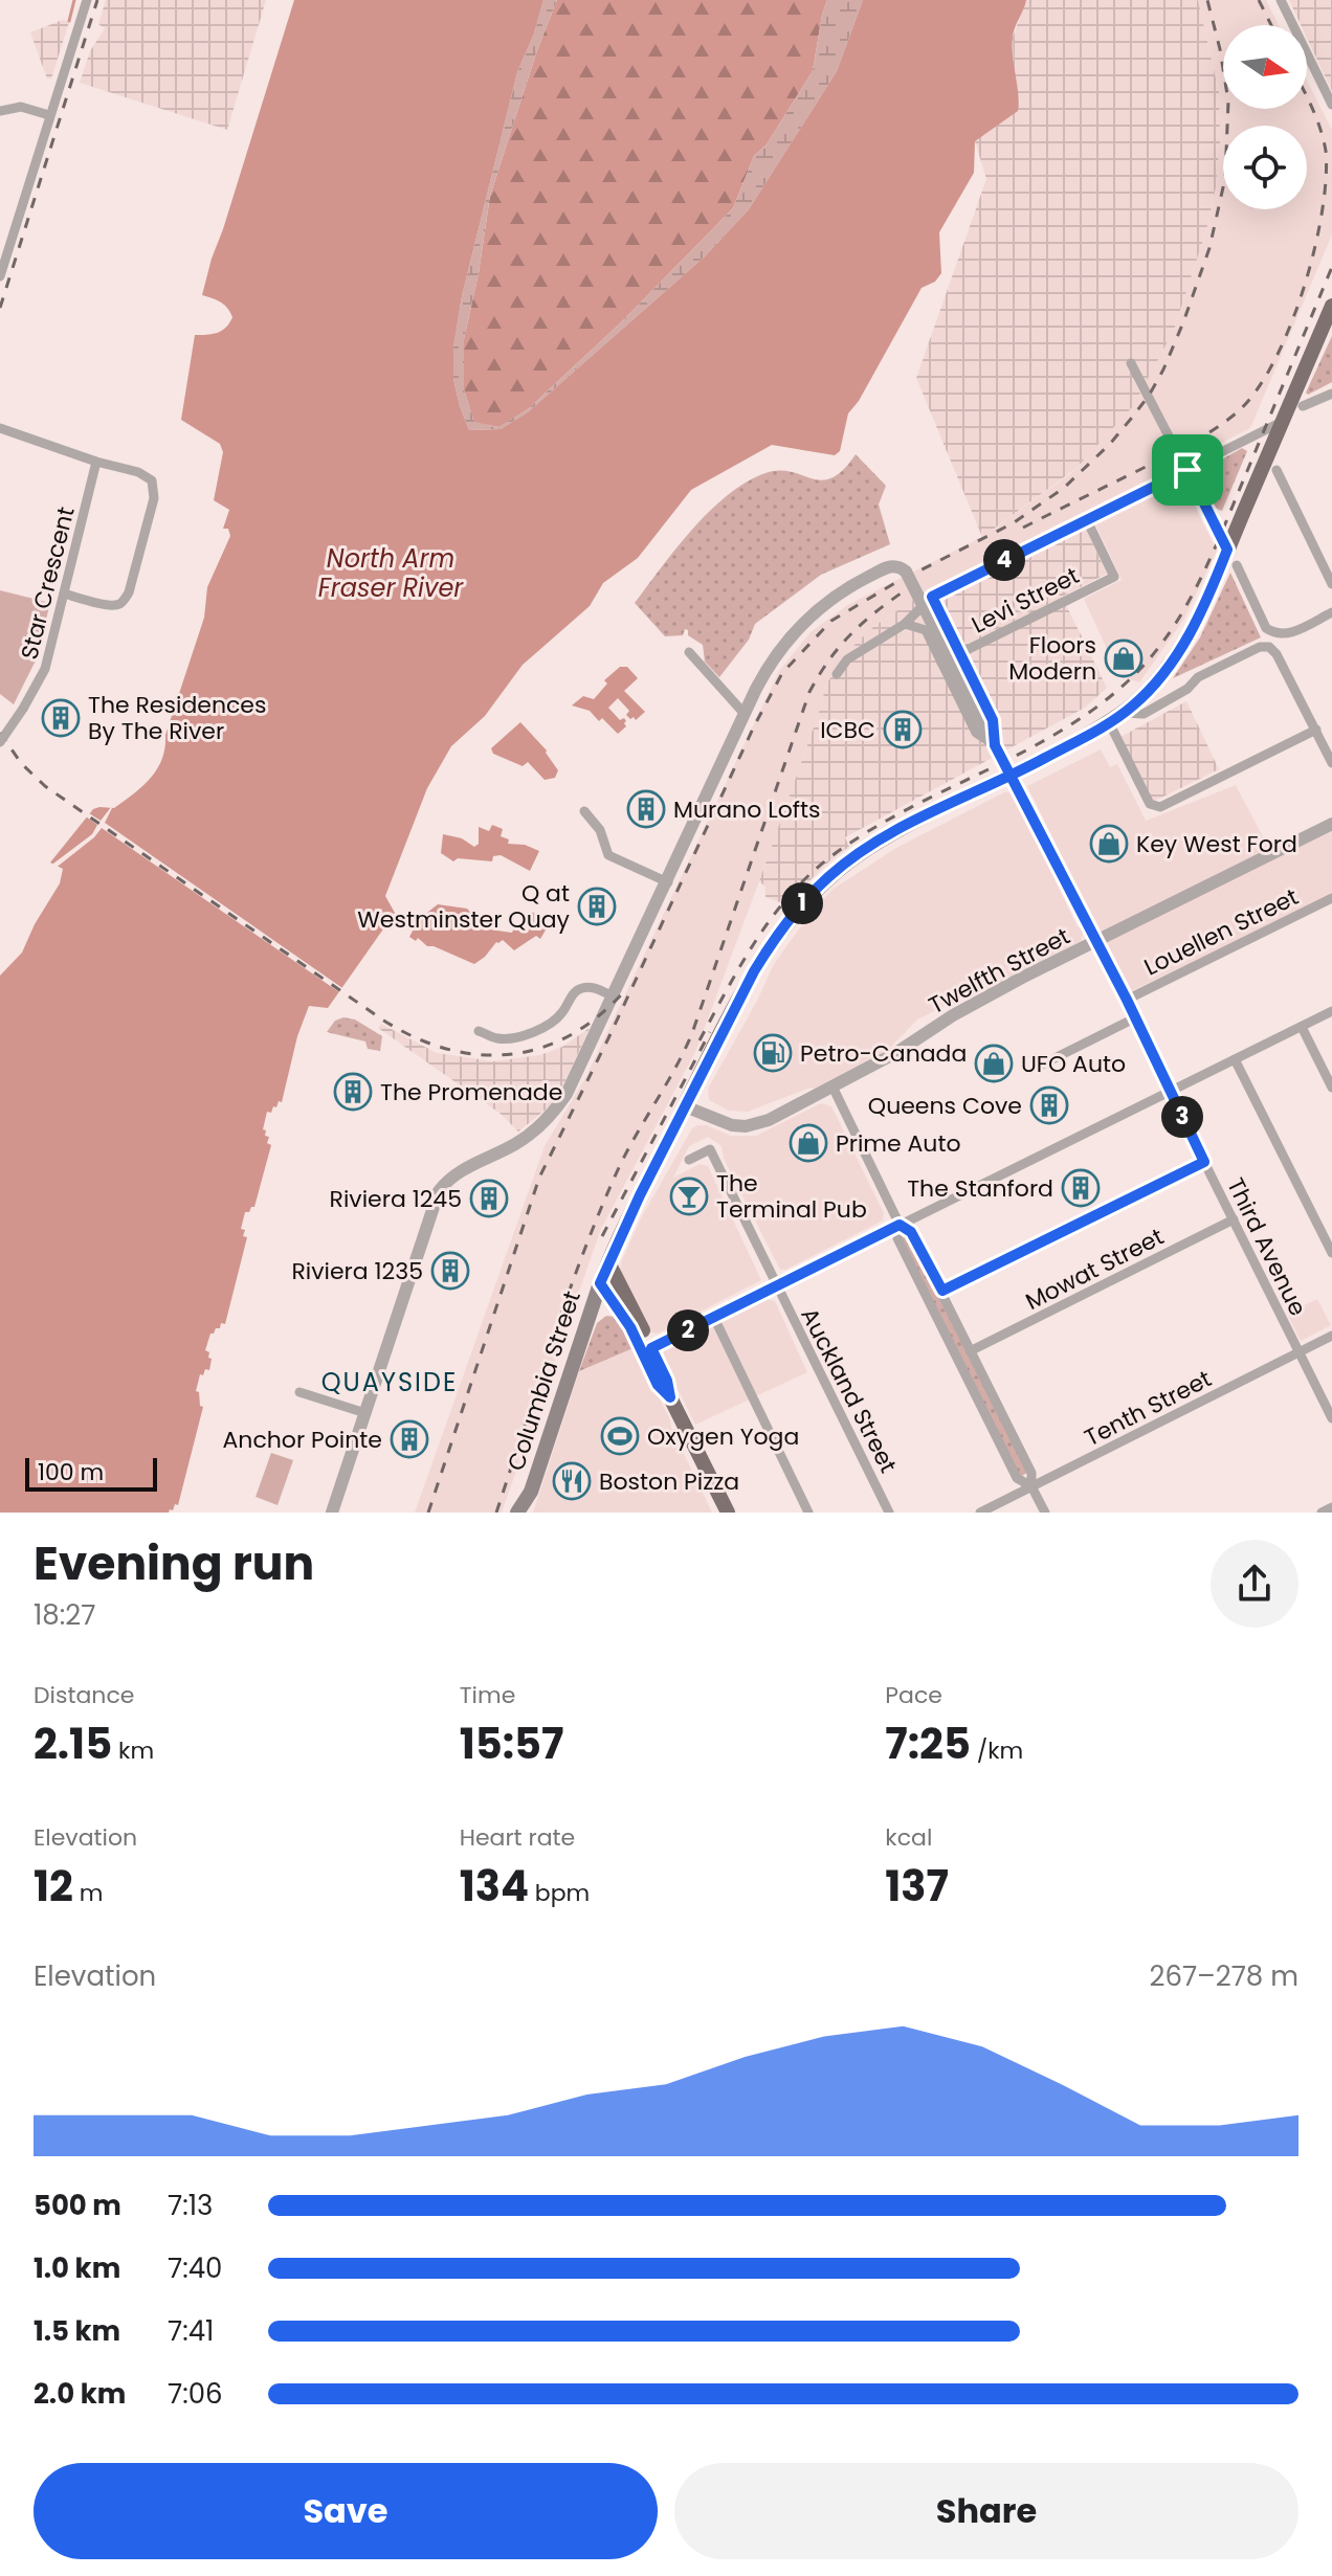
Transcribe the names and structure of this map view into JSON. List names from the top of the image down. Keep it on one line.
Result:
{"streets":{"main road":["Columbia Street"],"street":["Star Crescent","Levi Street","Louellen Street","Twelfth Street","Third Avenue","Mowat Street","Auckland Street","Tenth Street"]},"crossings":[["Louellen Street","Third Avenue"],["Twelfth Street","Third Avenue"],["Third Avenue","Mowat Street"],["Third Avenue","Tenth Street"]],"districts":["QUAYSIDE"],"water":["North Arm Fraser River"],"places":{"shop":["Floors Modern","Key West Ford","UFO Auto","Prime Auto"],"building":["The Residences By The River","ICBC","Murano Lofts","Q at Westminster Quay","The Promenade","Queens Cove","The Stanford","Riviera 1245","Riviera 1235","Anchor Pointe"],"fuel station":["Petro-Canada"],"bar":["The Terminal Pub"],"sports":["Oxygen Yoga"],"restaurant":["Boston Pizza"]},"scale_bar":"100 m","north":"right","page":{"pins":["4","1","3","2"],"scale":"100 m","heading":["Evening run","18:27"],"stats":[["Distance","2.15 km"],["Time","15:57"],["Pace","7:25 /km"],["Elevation","12 m"],["Heart rate","134 bpm"],["kcal","137"]],"chart":["Elevation","267–278 m"],"list":[{"name":"500 m","note":"7:13"},{"name":"1.0 km","note":"7:40"},{"name":"1.5 km","note":"7:41"},{"name":"2.0 km","note":"7:06"}],"buttons":["Save","Share"]}}
